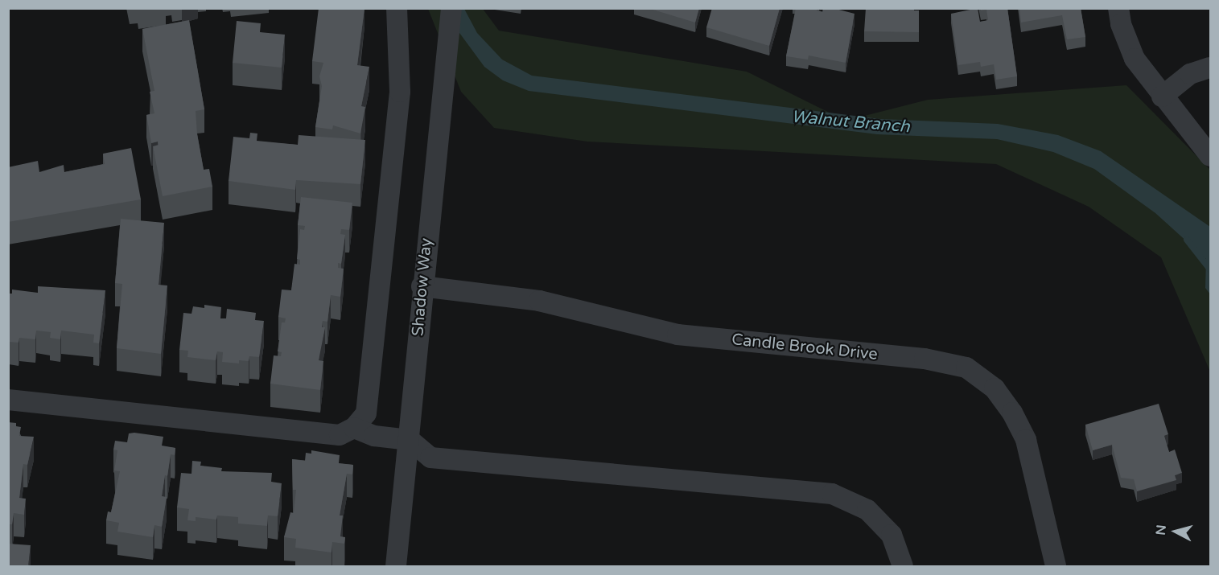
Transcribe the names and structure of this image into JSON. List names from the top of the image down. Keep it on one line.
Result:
{"streets":{"street":["Shadow Way","Candle Brook Drive"]},"crossings":[["Shadow Way","Candle Brook Drive"]],"water":["Walnut Branch"],"north":"left"}
